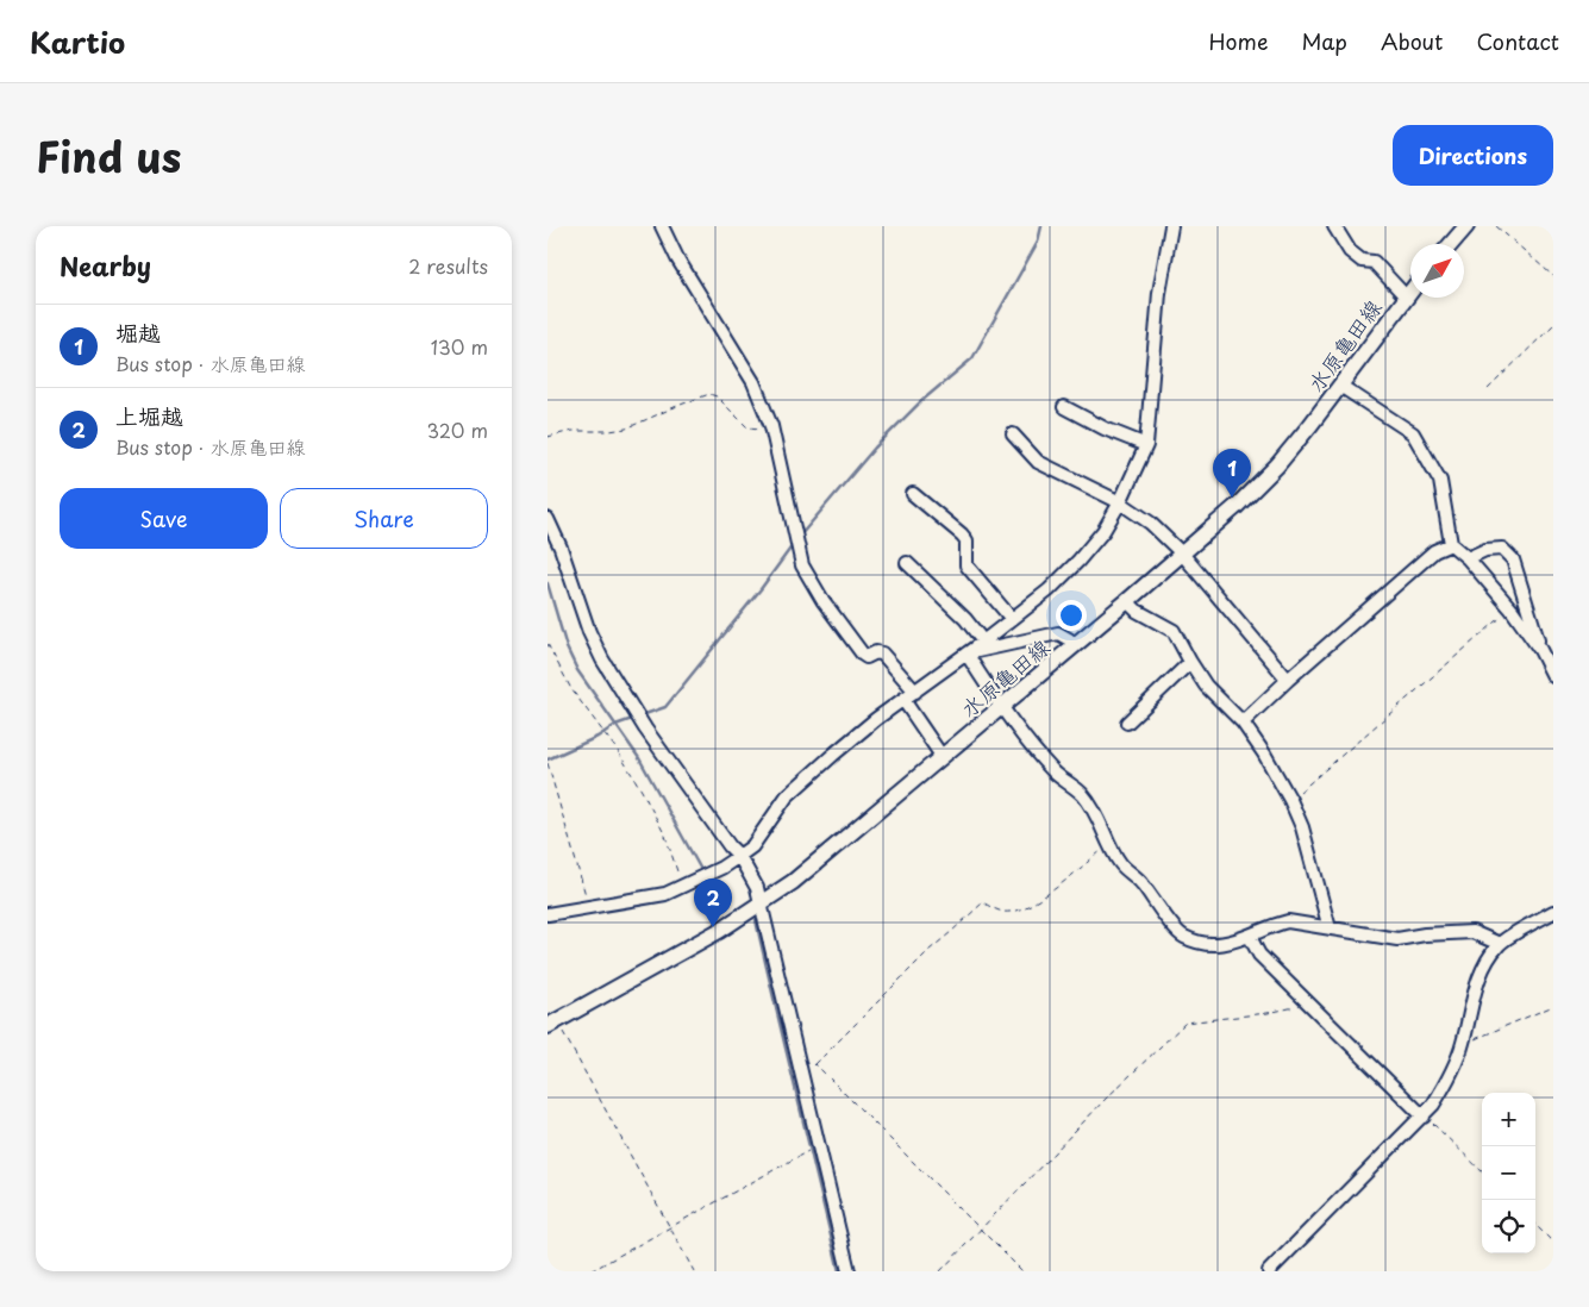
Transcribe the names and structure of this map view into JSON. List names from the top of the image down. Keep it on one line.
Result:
{"streets":{"main road":["水原亀田線"]},"north":"top right","page":{"header":"Kartio","nav":["Home","Map","About","Contact"],"title":"Find us","buttons":["Directions",["Save","Share"]],"heading":["Nearby","2 results"],"list":[{"mark":"1","name":"堀越","note":"Bus stop · 水原亀田線","value":"130 m"},{"mark":"2","name":"上堀越","note":"Bus stop · 水原亀田線","value":"320 m"}],"pins":["1","2"],"map_buttons":["+","−"]}}
